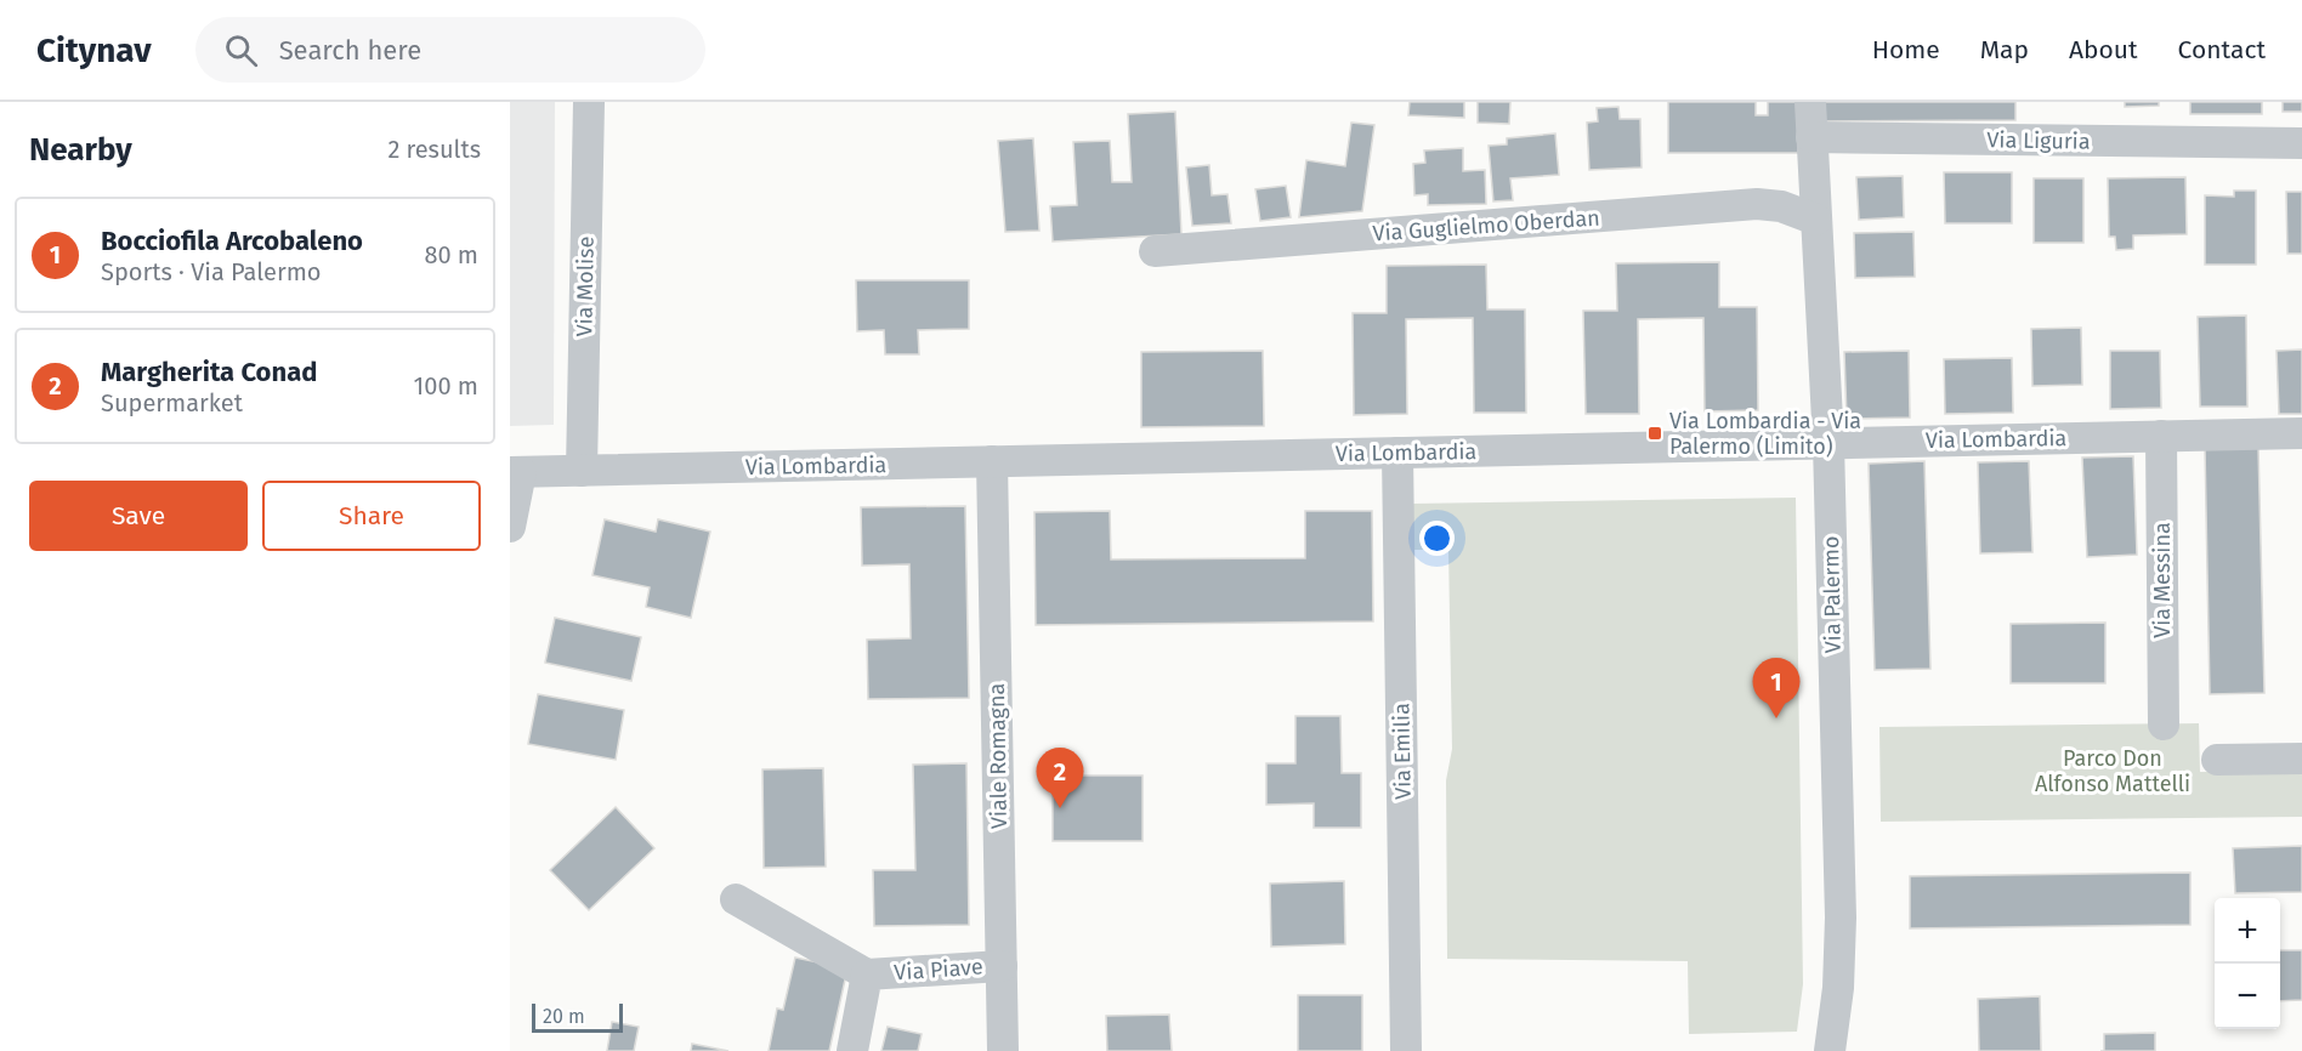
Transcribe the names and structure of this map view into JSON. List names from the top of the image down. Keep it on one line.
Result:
{"streets":{"street":["Via Liguria","Via Guglielmo Oberdan","Via Molise","Via Lombardia","Via Messina","Via Palermo","Via Emilia","Viale Romagna","Via Piave"]},"crossings":[["Via Liguria","Via Palermo"],["Via Guglielmo Oberdan","Via Palermo"],["Via Molise","Via Lombardia"],["Via Lombardia","Via Messina"],["Via Lombardia","Via Palermo"],["Via Lombardia","Via Emilia"],["Via Lombardia","Viale Romagna"],["Viale Romagna","Via Piave"]],"parks":["Parco Don Alfonso Mattelli"],"places":{"transit":["Via Lombardia - Via Palermo (Limito)"]},"scale_bar":"20 m","page":{"header":"Citynav","search":"Search here","nav":["Home","Map","About","Contact"],"heading":["Nearby","2 results"],"list":[{"mark":"1","name":"Bocciofila Arcobaleno","note":"Sports · Via Palermo","value":"80 m"},{"mark":"2","name":"Margherita Conad","note":"Supermarket","value":"100 m"}],"buttons":["Save","Share"],"pins":["1","2"],"map_buttons":["+","−"],"scale":"20 m"}}
